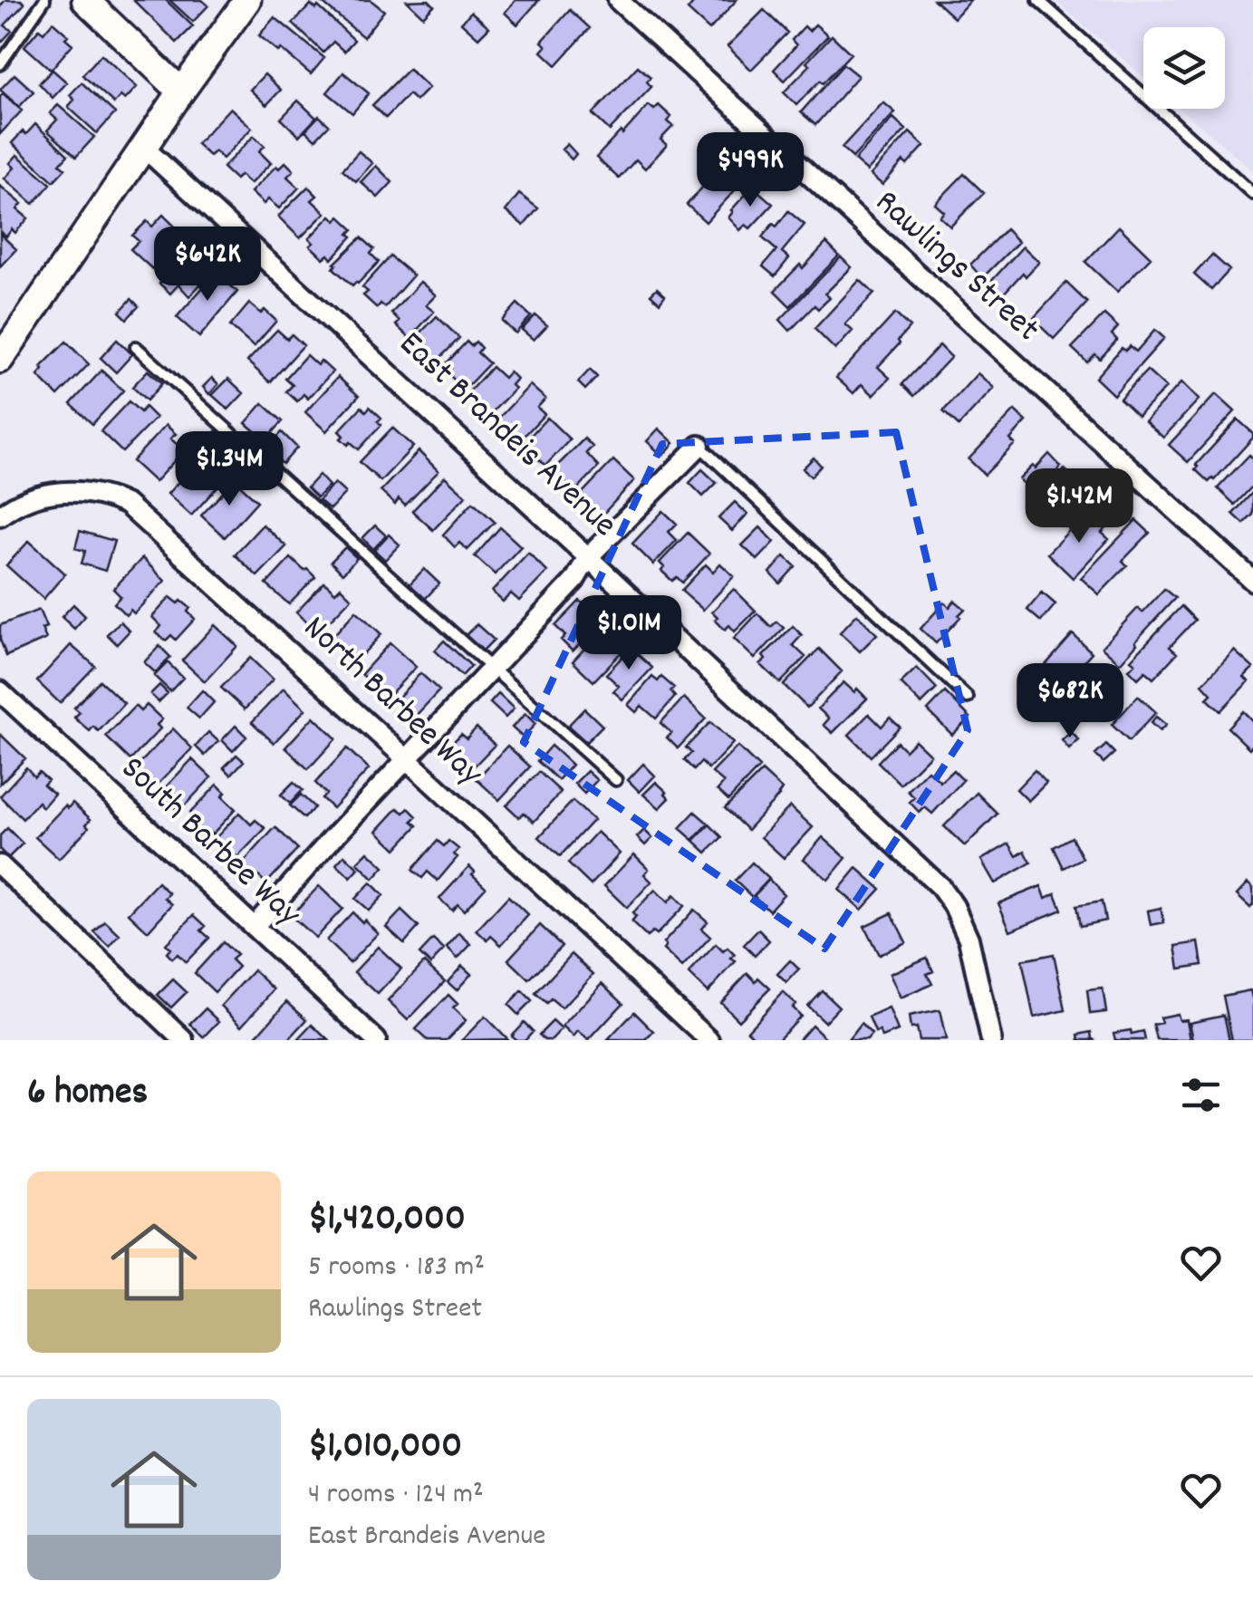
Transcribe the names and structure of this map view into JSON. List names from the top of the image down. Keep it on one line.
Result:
{"streets":{"street":["Rawlings Street","East Brandeis Avenue","North Barbee Way","South Barbee Way"]},"page":{"price":["$499K","$642K","$1.34M","$1.42M","$1.01M","$682K"],"heading":"6 homes","list":[{"name":"$1,420,000","note":"5 rooms · 183 m² · Rawlings Street"},{"name":"$1,010,000","note":"4 rooms · 124 m² · East Brandeis Avenue"}]}}
